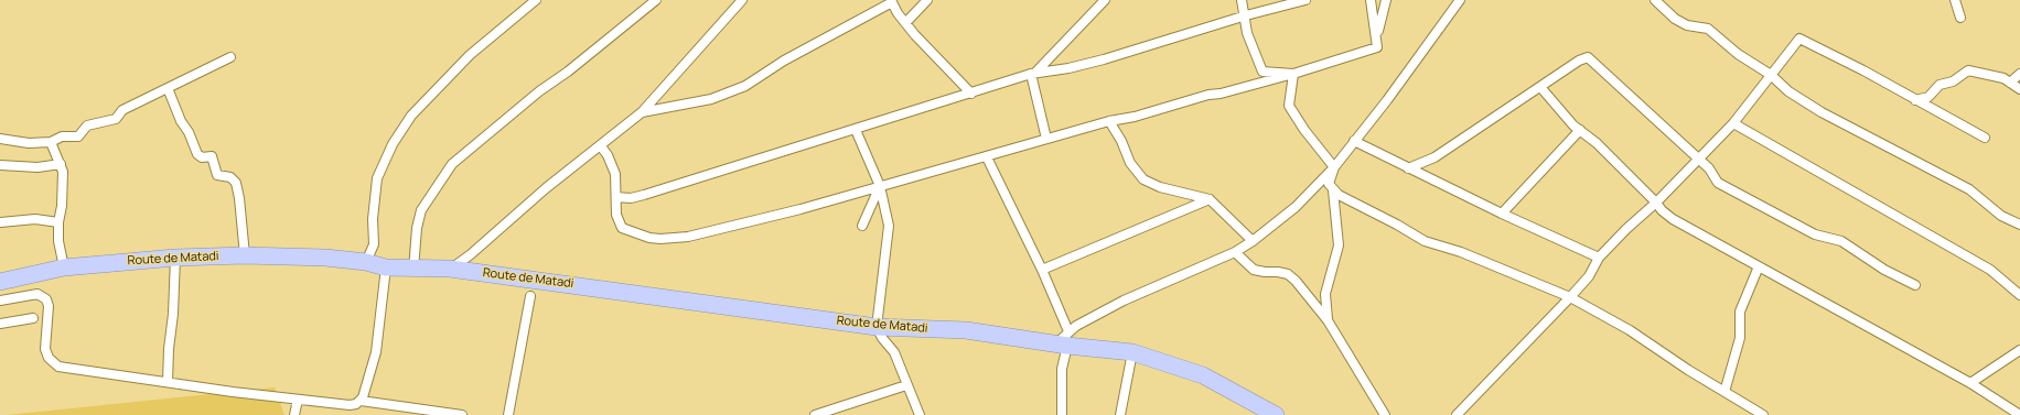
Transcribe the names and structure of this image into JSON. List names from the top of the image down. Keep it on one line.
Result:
{"streets":{"highway":["Route de Matadi"]}}
